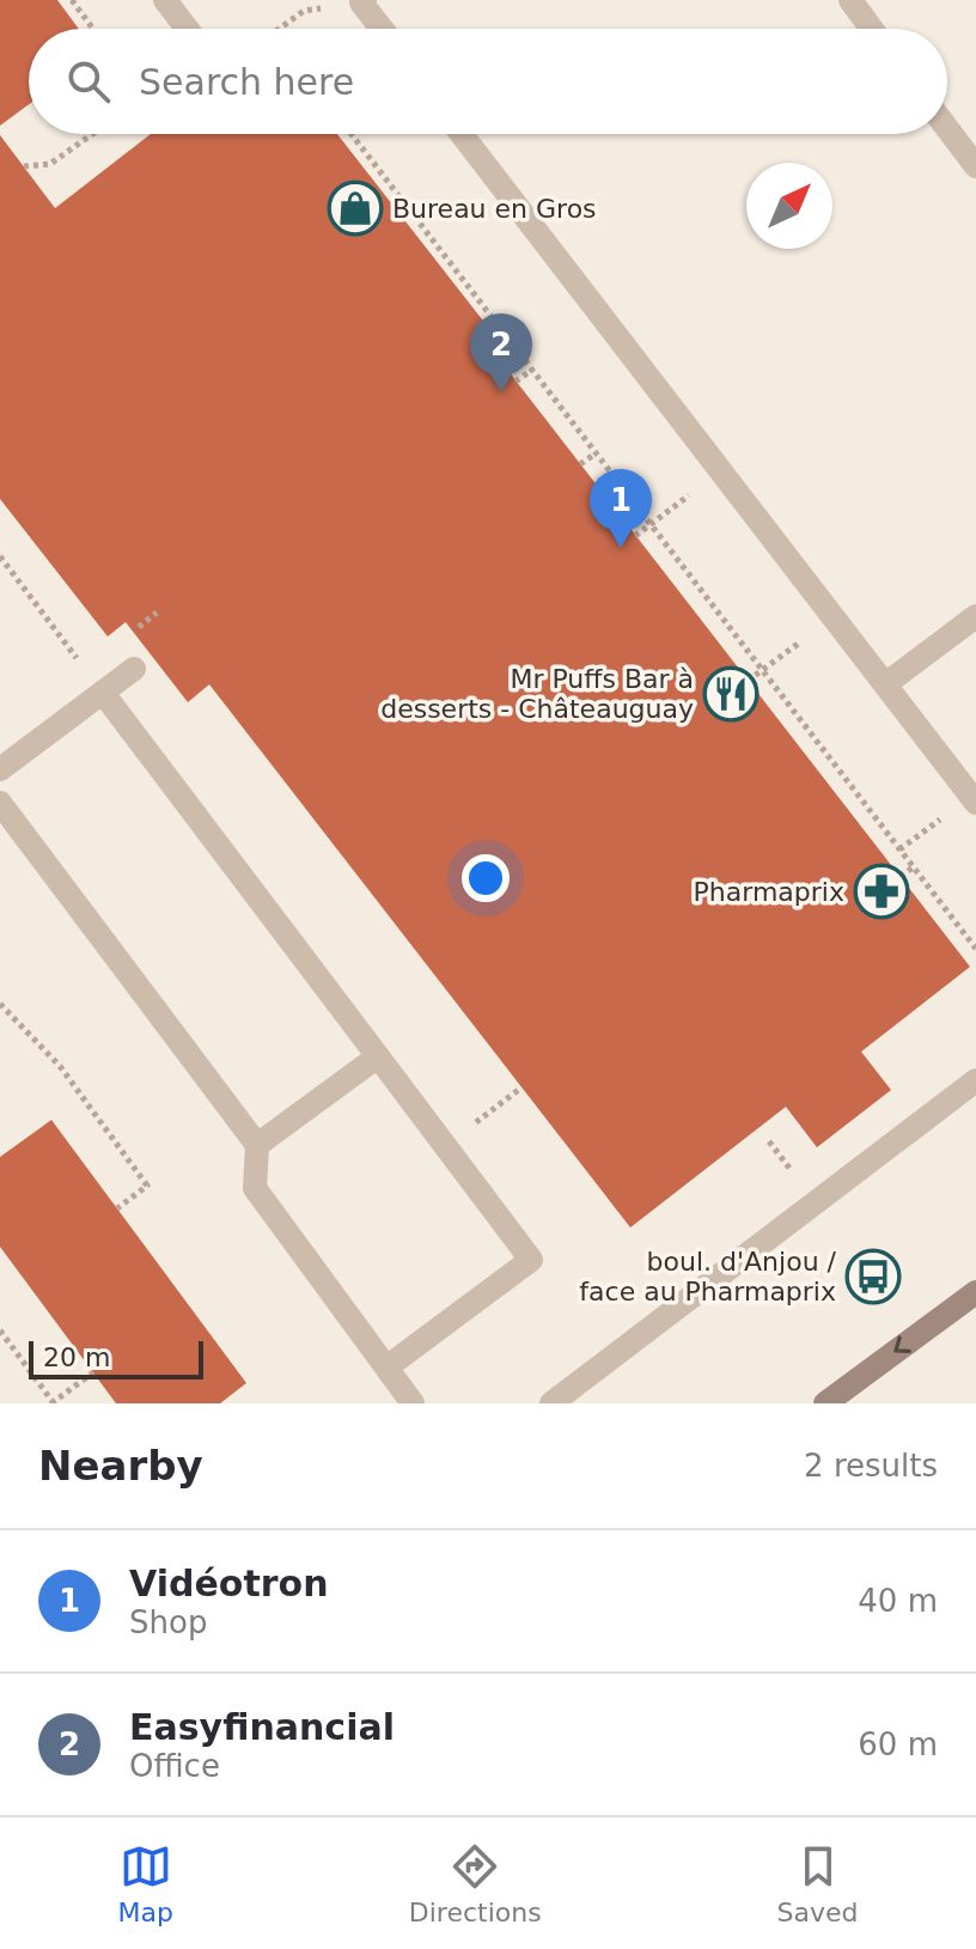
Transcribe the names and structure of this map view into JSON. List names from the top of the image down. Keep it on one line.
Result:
{"places":{"shop":["Bureau en Gros"],"restaurant":["Mr Puffs Bar à desserts - Châteauguay"],"pharmacy":["Pharmaprix"],"bus stop":["boul. d'Anjou / face au Pharmaprix"]},"scale_bar":"20 m","north":"top right","page":{"search":"Search here","pins":["2","1"],"scale":"20 m","heading":["Nearby","2 results"],"list":[{"mark":"1","name":"Vidéotron","note":"Shop","value":"40 m"},{"mark":"2","name":"Easyfinancial","note":"Office","value":"60 m"}],"nav":["Map","Directions","Saved"]}}
